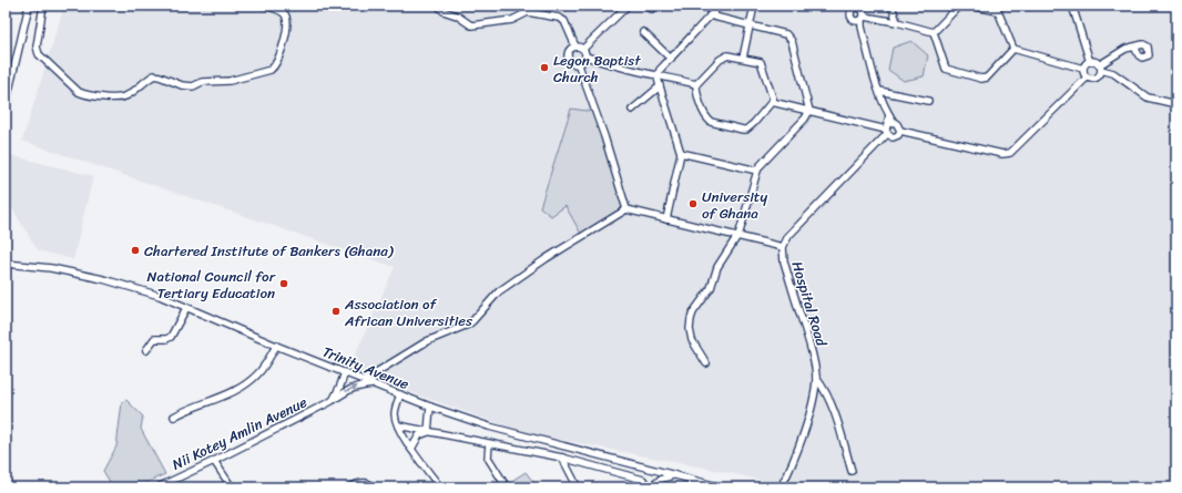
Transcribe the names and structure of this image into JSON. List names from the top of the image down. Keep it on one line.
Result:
{"streets":{"street":["Hospital Road","Trinity Avenue","Nii Kotey Amlin Avenue"]},"crossings":[["Trinity Avenue","Nii Kotey Amlin Avenue"]],"places":["Legon Baptist Church","University of Ghana","Chartered Institute of Bankers (Ghana)","National Council for Tertiary Education","Association of African Universities"]}
